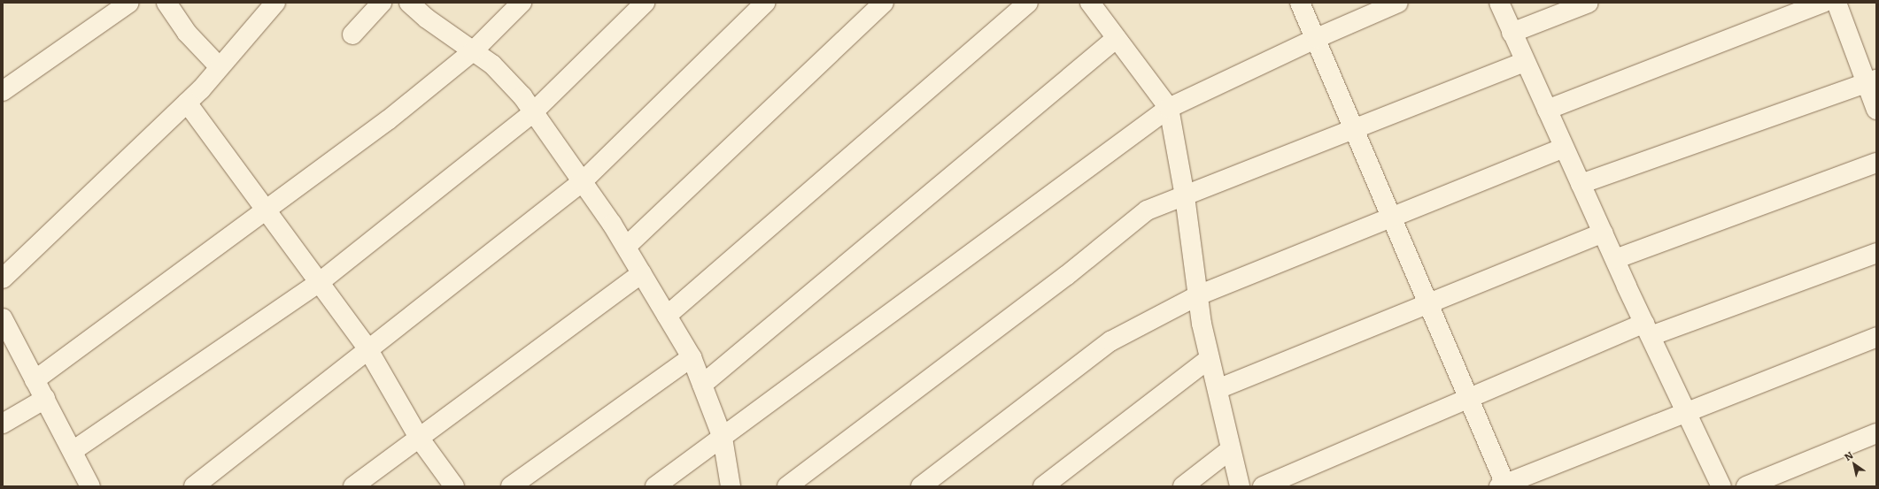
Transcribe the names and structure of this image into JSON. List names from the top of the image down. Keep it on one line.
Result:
{"north":"top left"}
